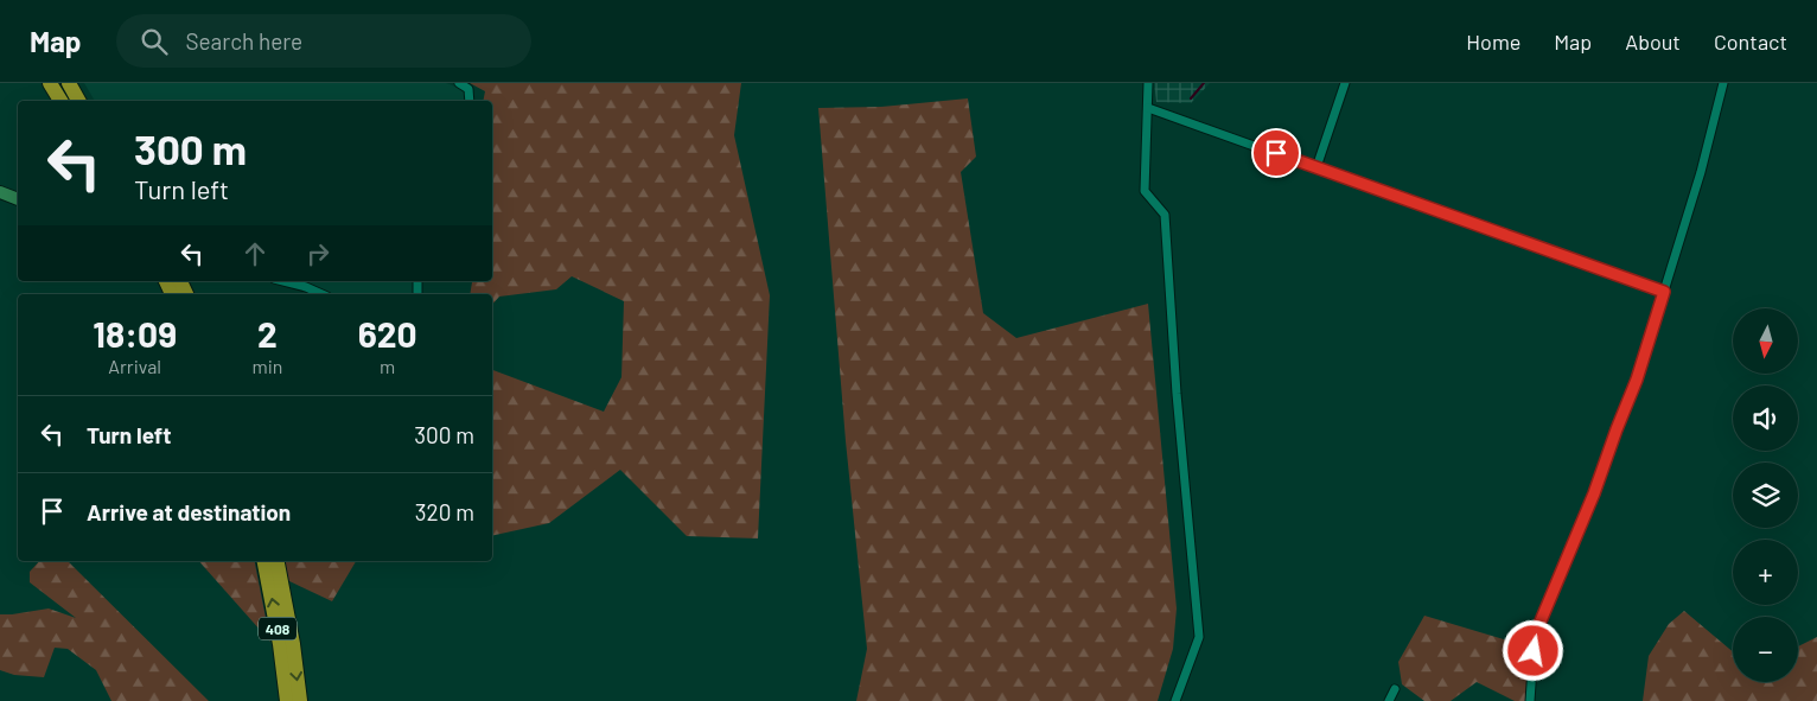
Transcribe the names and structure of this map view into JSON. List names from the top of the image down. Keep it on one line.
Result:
{"streets":{"highway":["408"]},"north":"bottom","page":{"header":"Map","search":"Search here","nav":["Home","Map","About","Contact"],"turn":["300 m","Turn left"],"eta":["18:09","Arrival","2","min","620","m"],"map_buttons":["+","−"],"list":[{"name":"Turn left","value":"300 m"},{"name":"Arrive at destination","value":"320 m"}]}}
